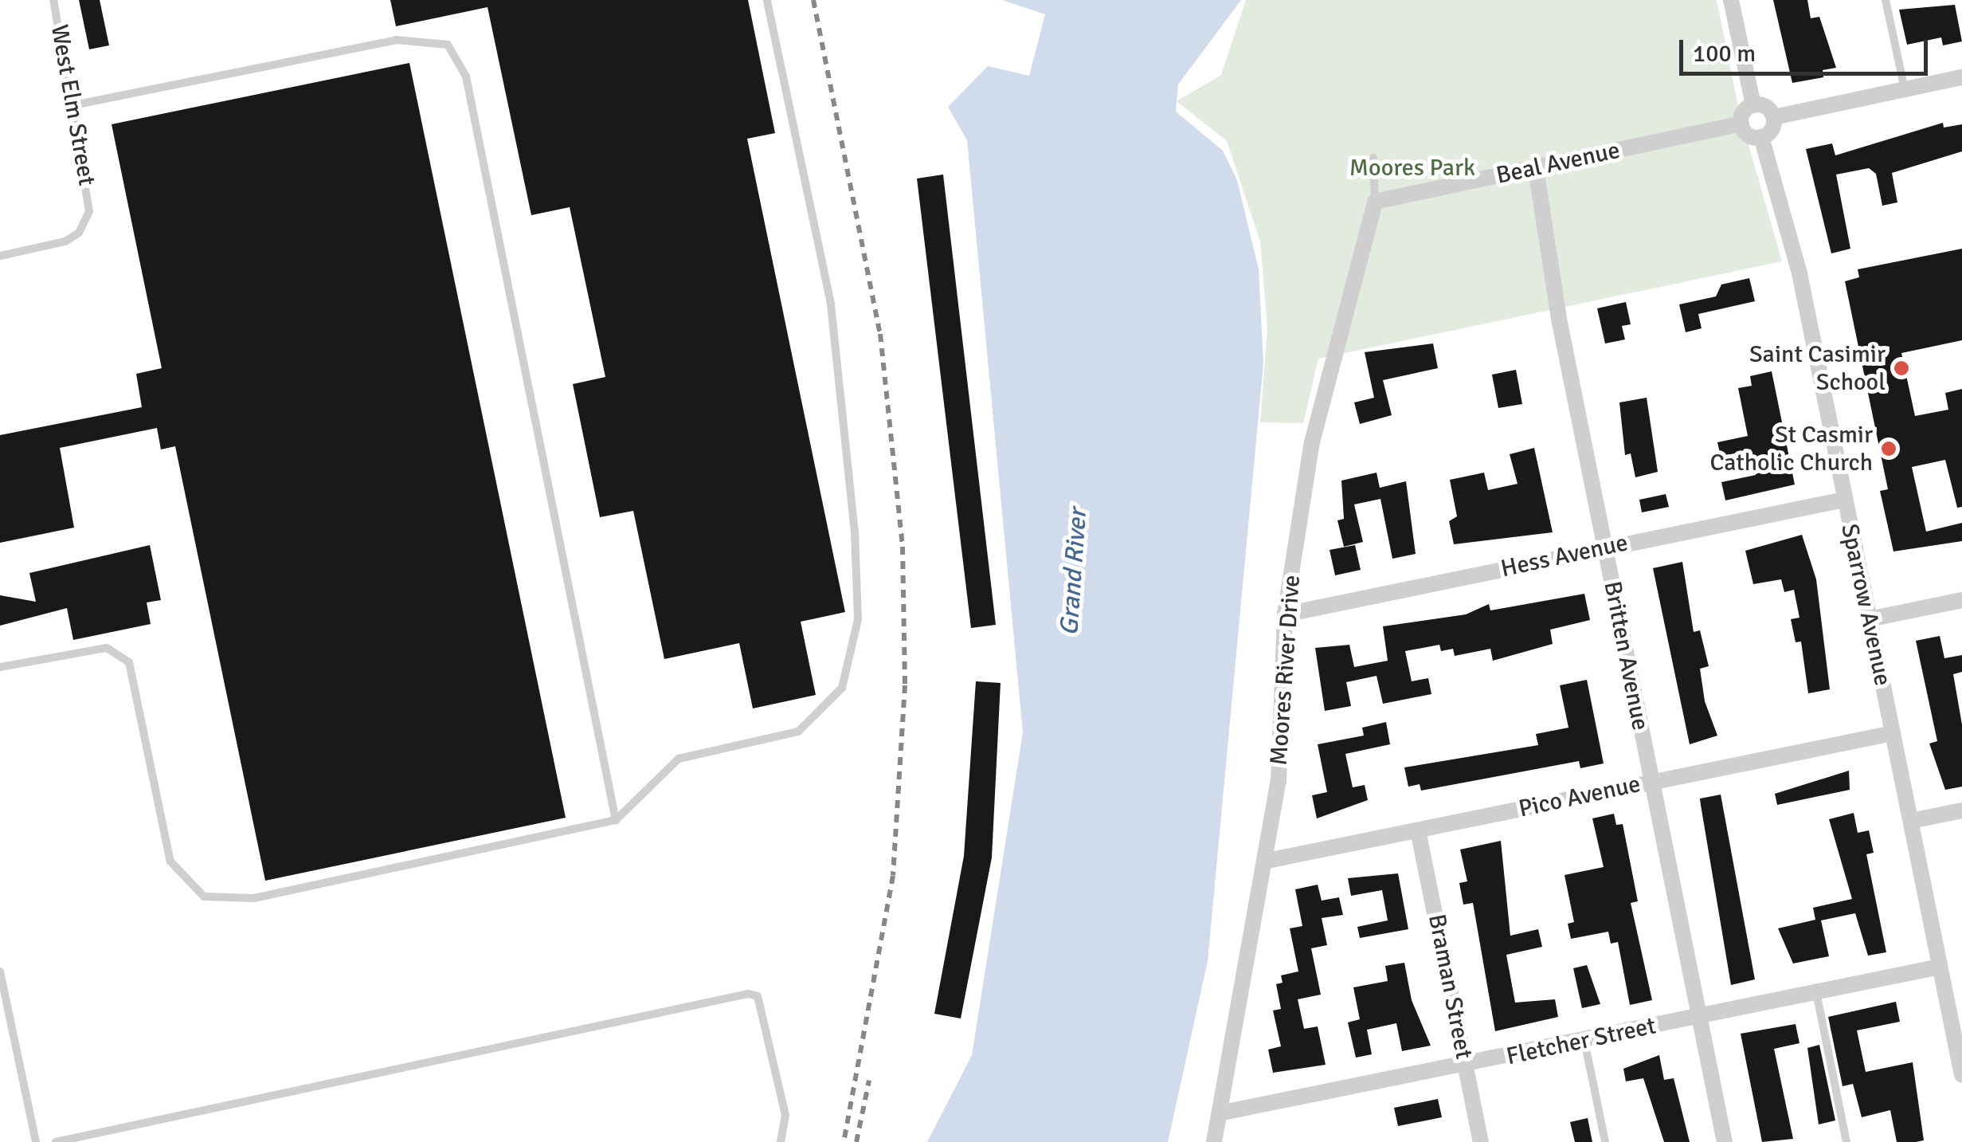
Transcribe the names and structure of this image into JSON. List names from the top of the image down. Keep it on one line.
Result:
{"streets":{"street":["Beal Avenue","Hess Avenue","Sparrow Avenue","Britten Avenue","Moores River Drive","Pico Avenue","Braman Street","Fletcher Street"],"lane":["West Elm Street"]},"crossings":[["Beal Avenue","Sparrow Avenue"],["Beal Avenue","Britten Avenue"],["Beal Avenue","Moores River Drive"],["Hess Avenue","Sparrow Avenue"],["Hess Avenue","Britten Avenue"],["Hess Avenue","Moores River Drive"],["Sparrow Avenue","Pico Avenue"],["Sparrow Avenue","Fletcher Street"],["Britten Avenue","Pico Avenue"],["Britten Avenue","Fletcher Street"],["Moores River Drive","Pico Avenue"],["Moores River Drive","Fletcher Street"],["Pico Avenue","Braman Street"],["Braman Street","Fletcher Street"]],"water":["Grand River"],"parks":["Moores Park"],"places":["Saint Casimir School","St Casmir Catholic Church"],"scale_bar":"100 m"}
